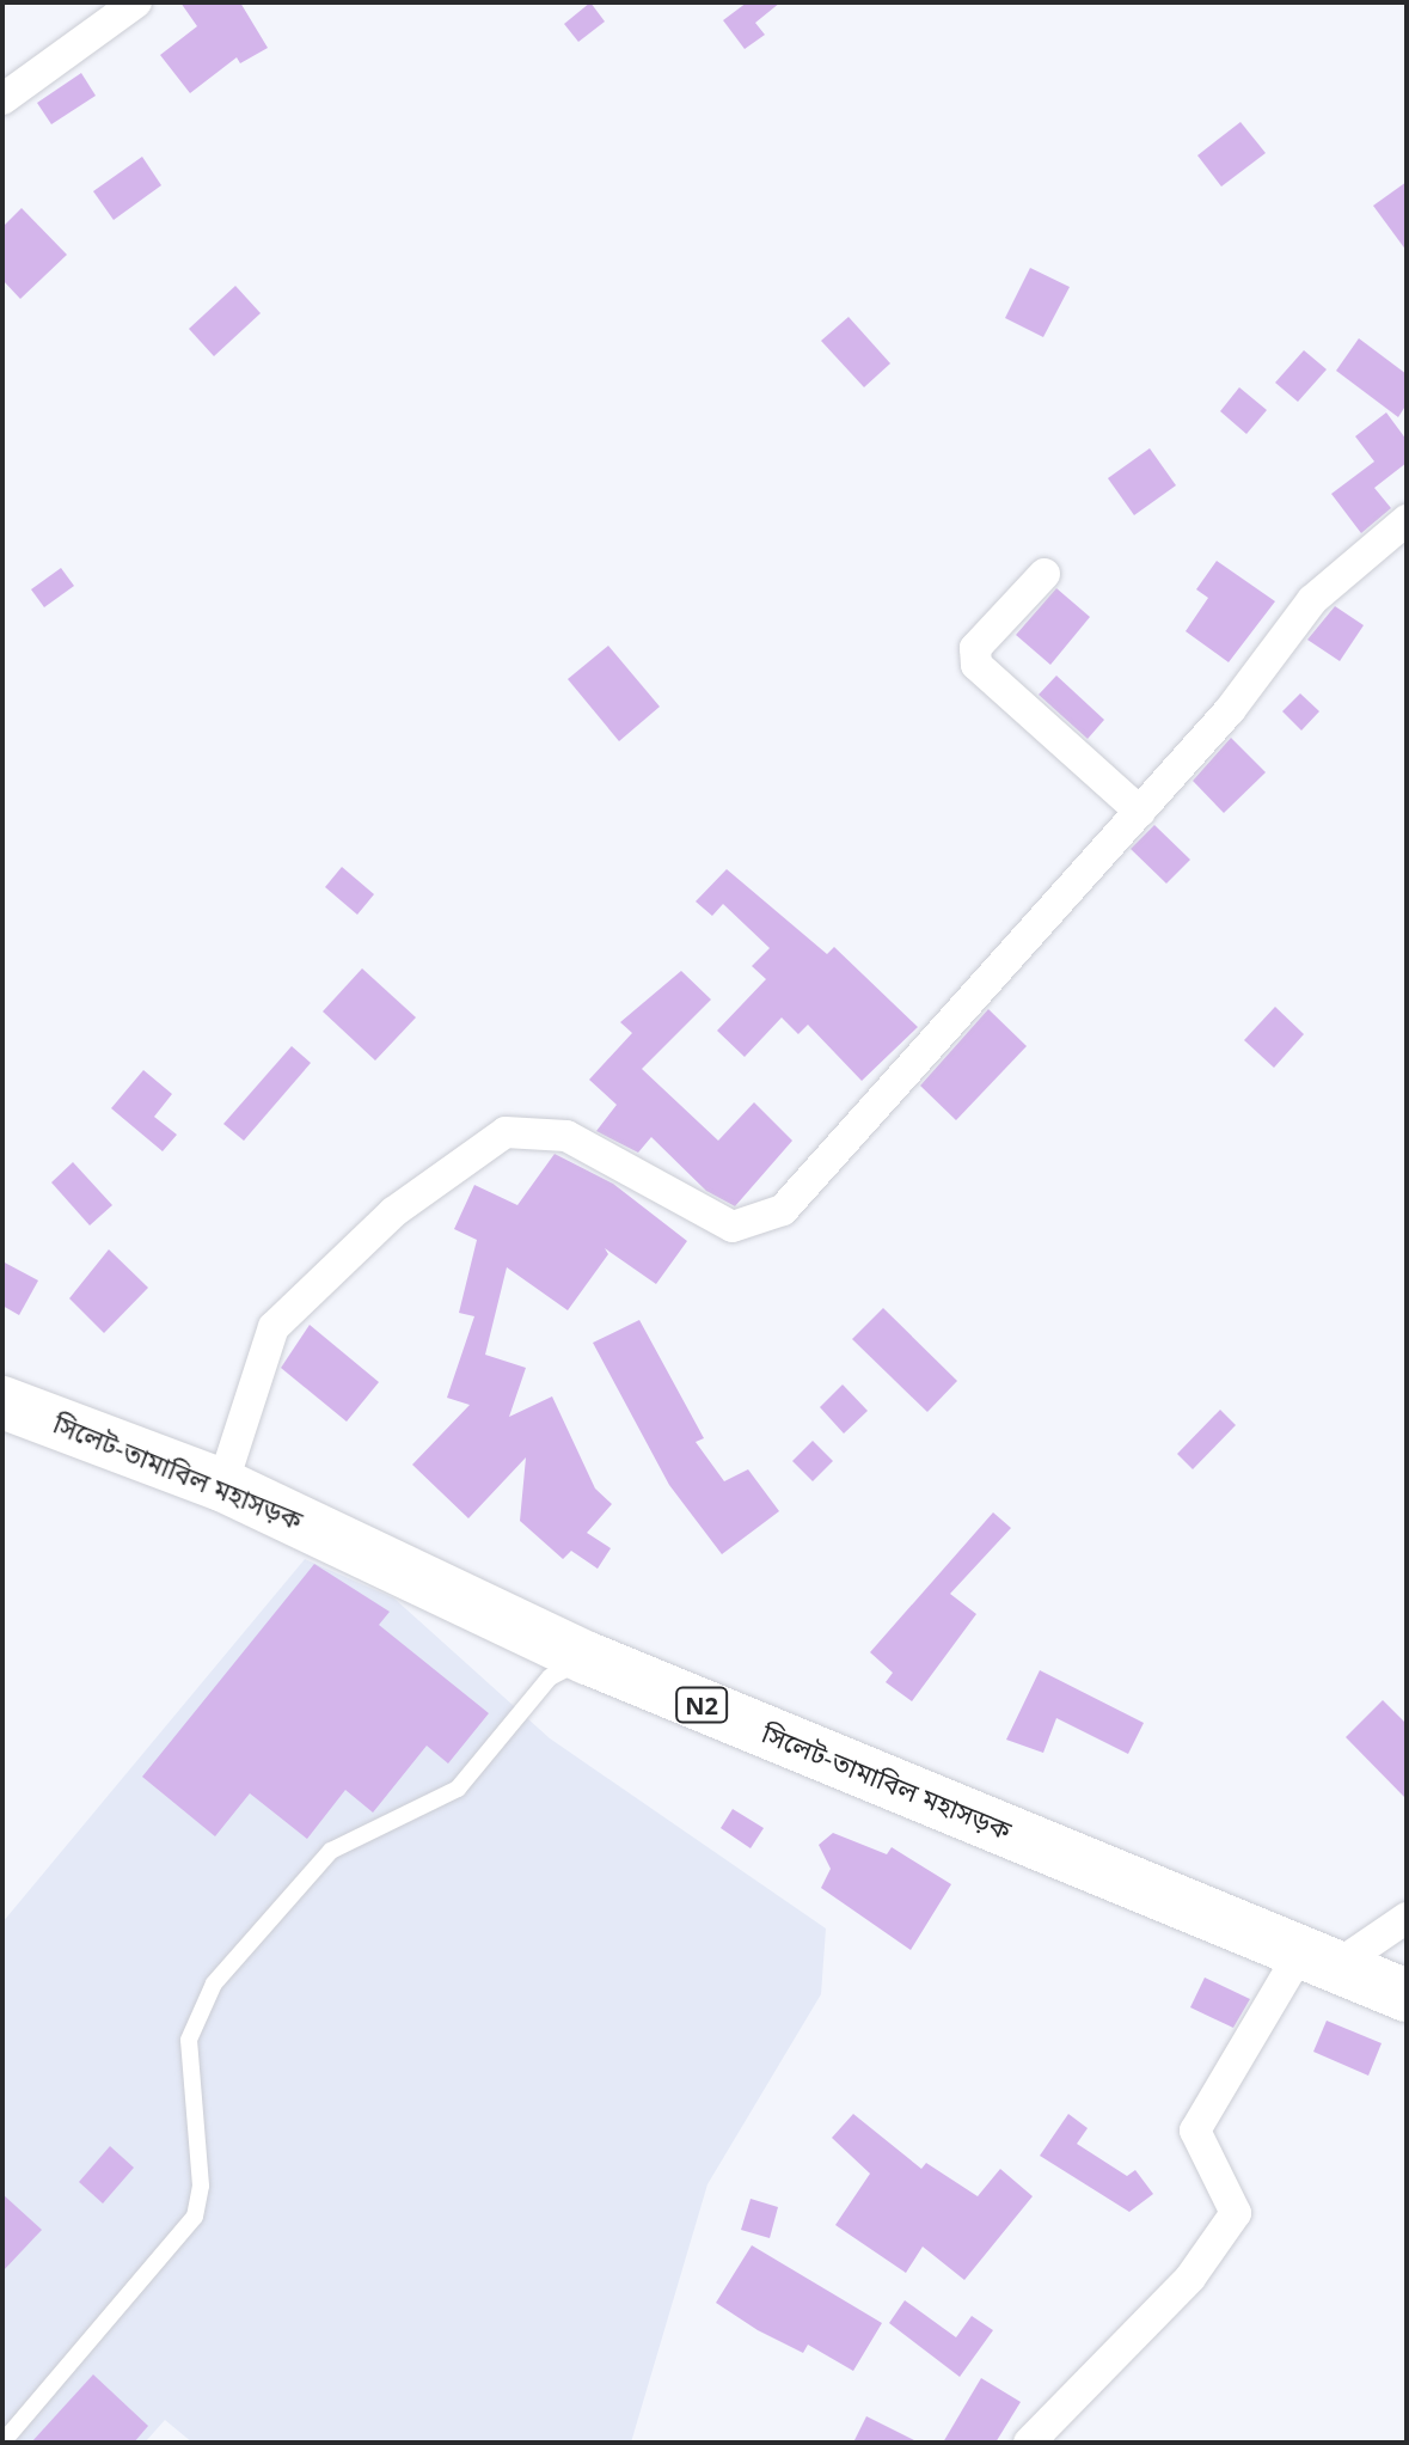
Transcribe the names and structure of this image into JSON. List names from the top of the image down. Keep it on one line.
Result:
{"streets":{"highway":["সিলেট-তামাবিল মহাসড়ক","N2"]}}
